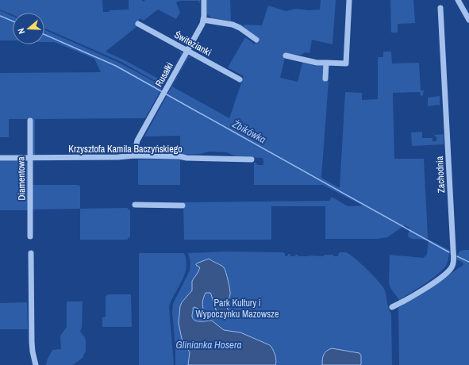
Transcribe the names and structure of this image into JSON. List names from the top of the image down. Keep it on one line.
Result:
{"streets":{"street":["Świtezianki","Rusałki","Krzysztofa Kamila Baczyńskiego","Zachodnia","Diamentowa"]},"crossings":[["Świtezianki","Rusałki"],["Rusałki","Krzysztofa Kamila Baczyńskiego"],["Krzysztofa Kamila Baczyńskiego","Diamentowa"]],"water":["Żbikówka","Glinianka Hosera"],"parks":["Park Kultury i Wypoczynku Mazowsze"],"north":"left"}
